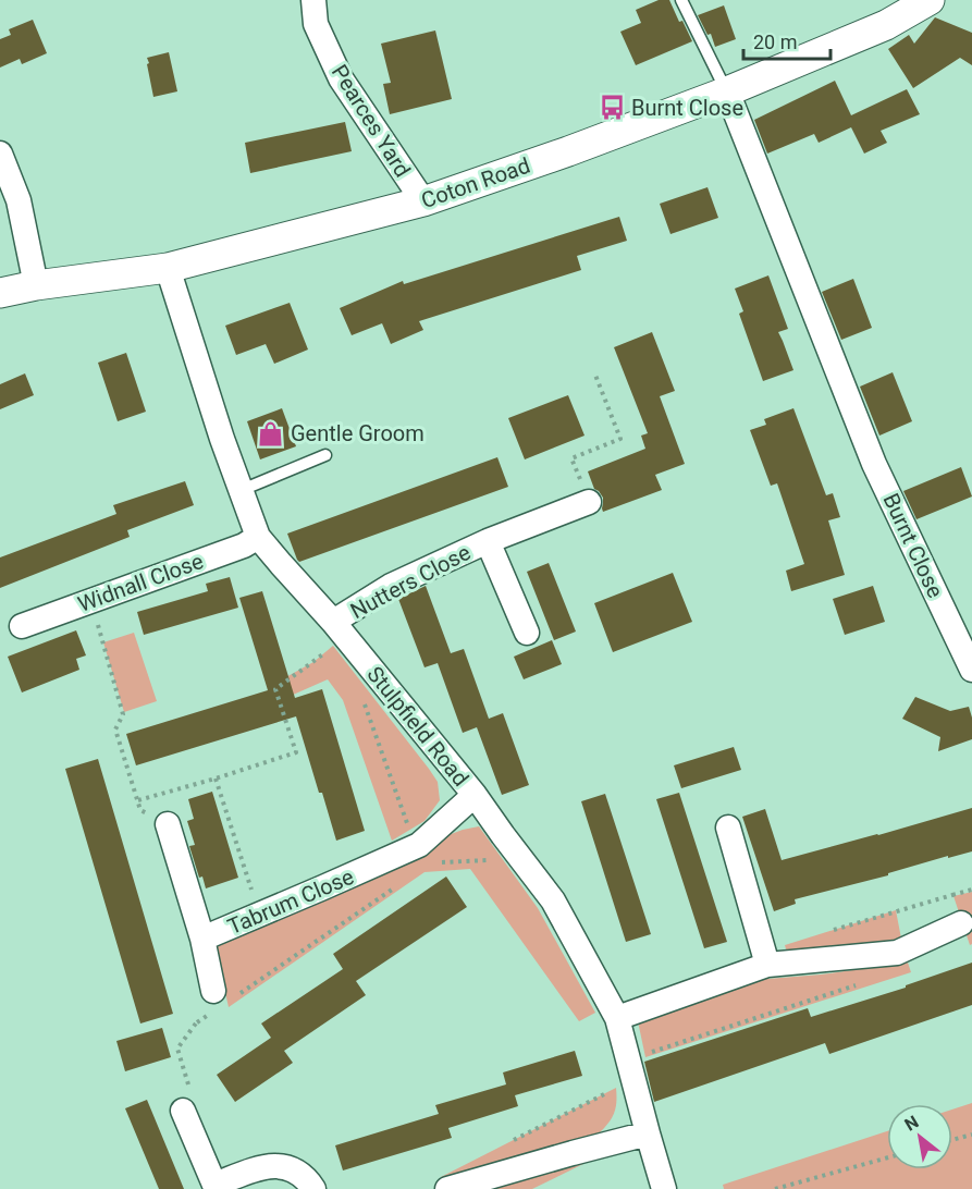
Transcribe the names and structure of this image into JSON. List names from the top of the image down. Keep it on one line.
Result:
{"streets":{"street":["Pearces Yard","Coton Road","Burnt Close","Nutters Close","Widnall Close","Stulpfield Road","Tabrum Close"]},"crossings":[["Pearces Yard","Coton Road"],["Coton Road","Burnt Close"],["Coton Road","Stulpfield Road"],["Nutters Close","Stulpfield Road"],["Widnall Close","Stulpfield Road"],["Stulpfield Road","Tabrum Close"]],"places":{"bus stop":["Burnt Close"],"shop":["Gentle Groom"]},"scale_bar":"20 m","north":"top left"}
